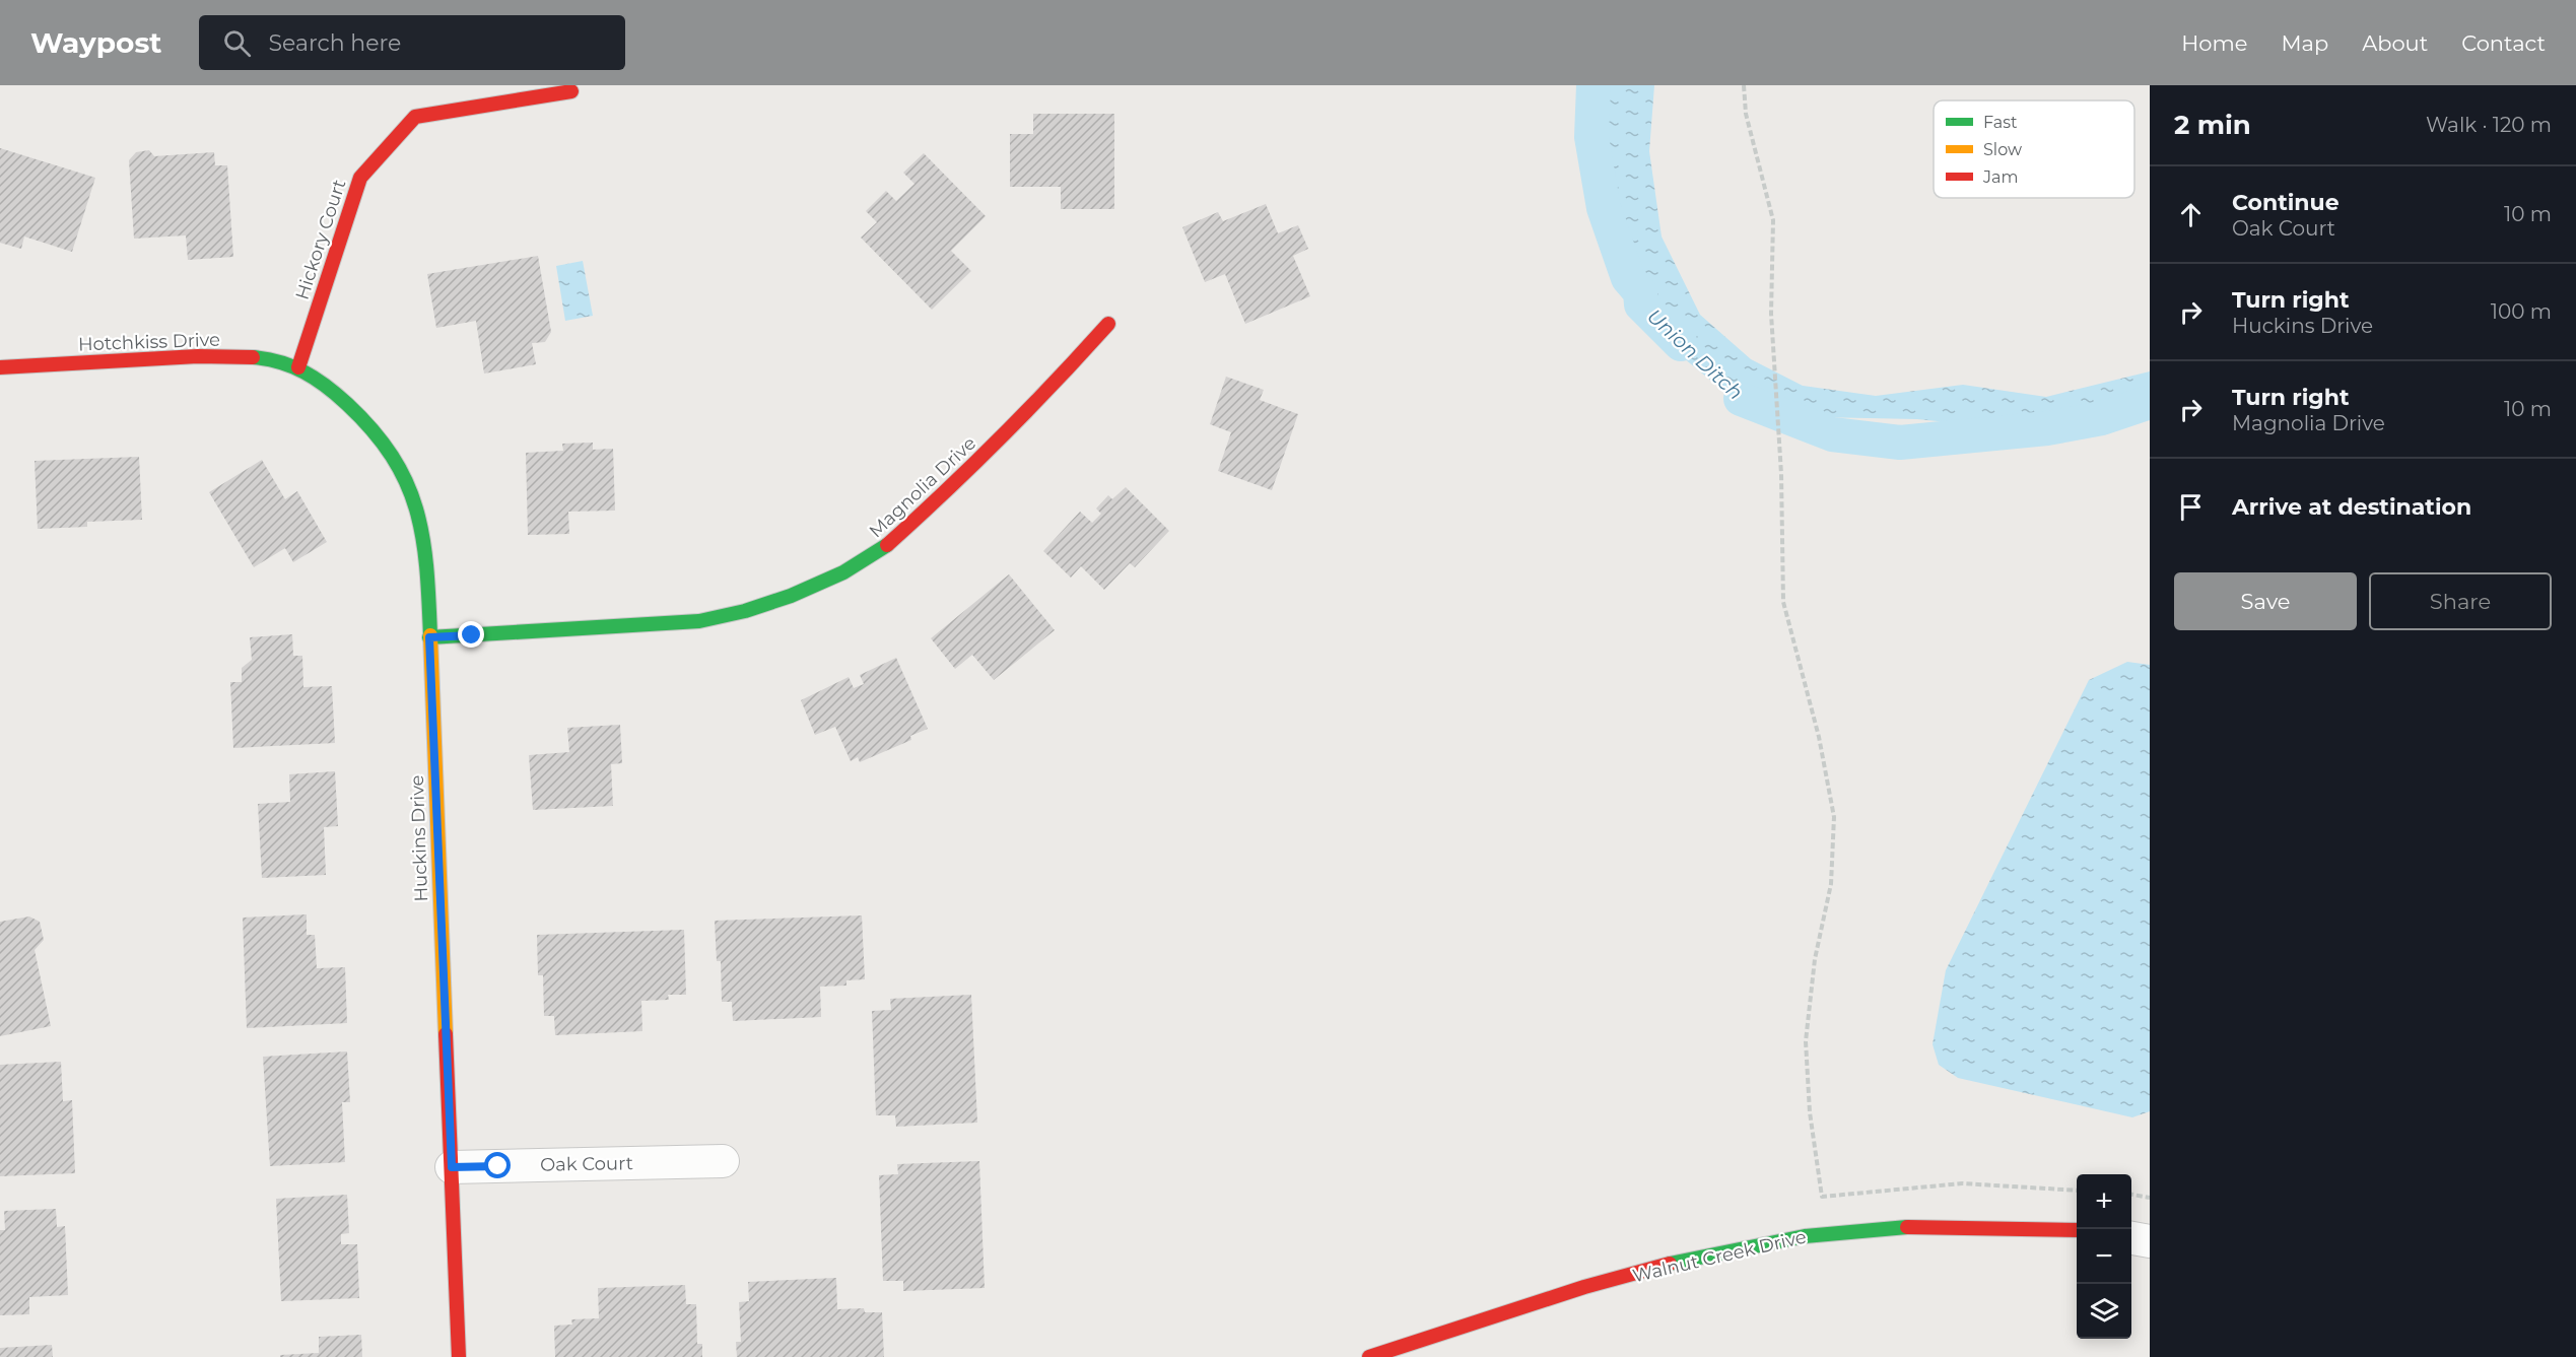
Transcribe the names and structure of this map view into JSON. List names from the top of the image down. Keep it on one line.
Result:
{"streets":{"street":["Hickory Court","Hotchkiss Drive","Magnolia Drive","Huckins Drive","Oak Court","Walnut Creek Drive"]},"crossings":[["Hickory Court","Hotchkiss Drive"],["Hickory Court","Huckins Drive"],["Hotchkiss Drive","Huckins Drive"],["Magnolia Drive","Huckins Drive"],["Huckins Drive","Oak Court"]],"water":["Union Ditch"],"legend":["Fast","Slow","Jam"],"page":{"header":"Waypost","search":"Search here","nav":["Home","Map","About","Contact"],"heading":["2 min","Walk · 120 m"],"list":[["Continue","Oak Court","10 m"],["Turn right","Huckins Drive","100 m"],["Turn right","Magnolia Drive","10 m"],"Arrive at destination"],"buttons":["Save","Share"],"map_buttons":["+","−"]}}
